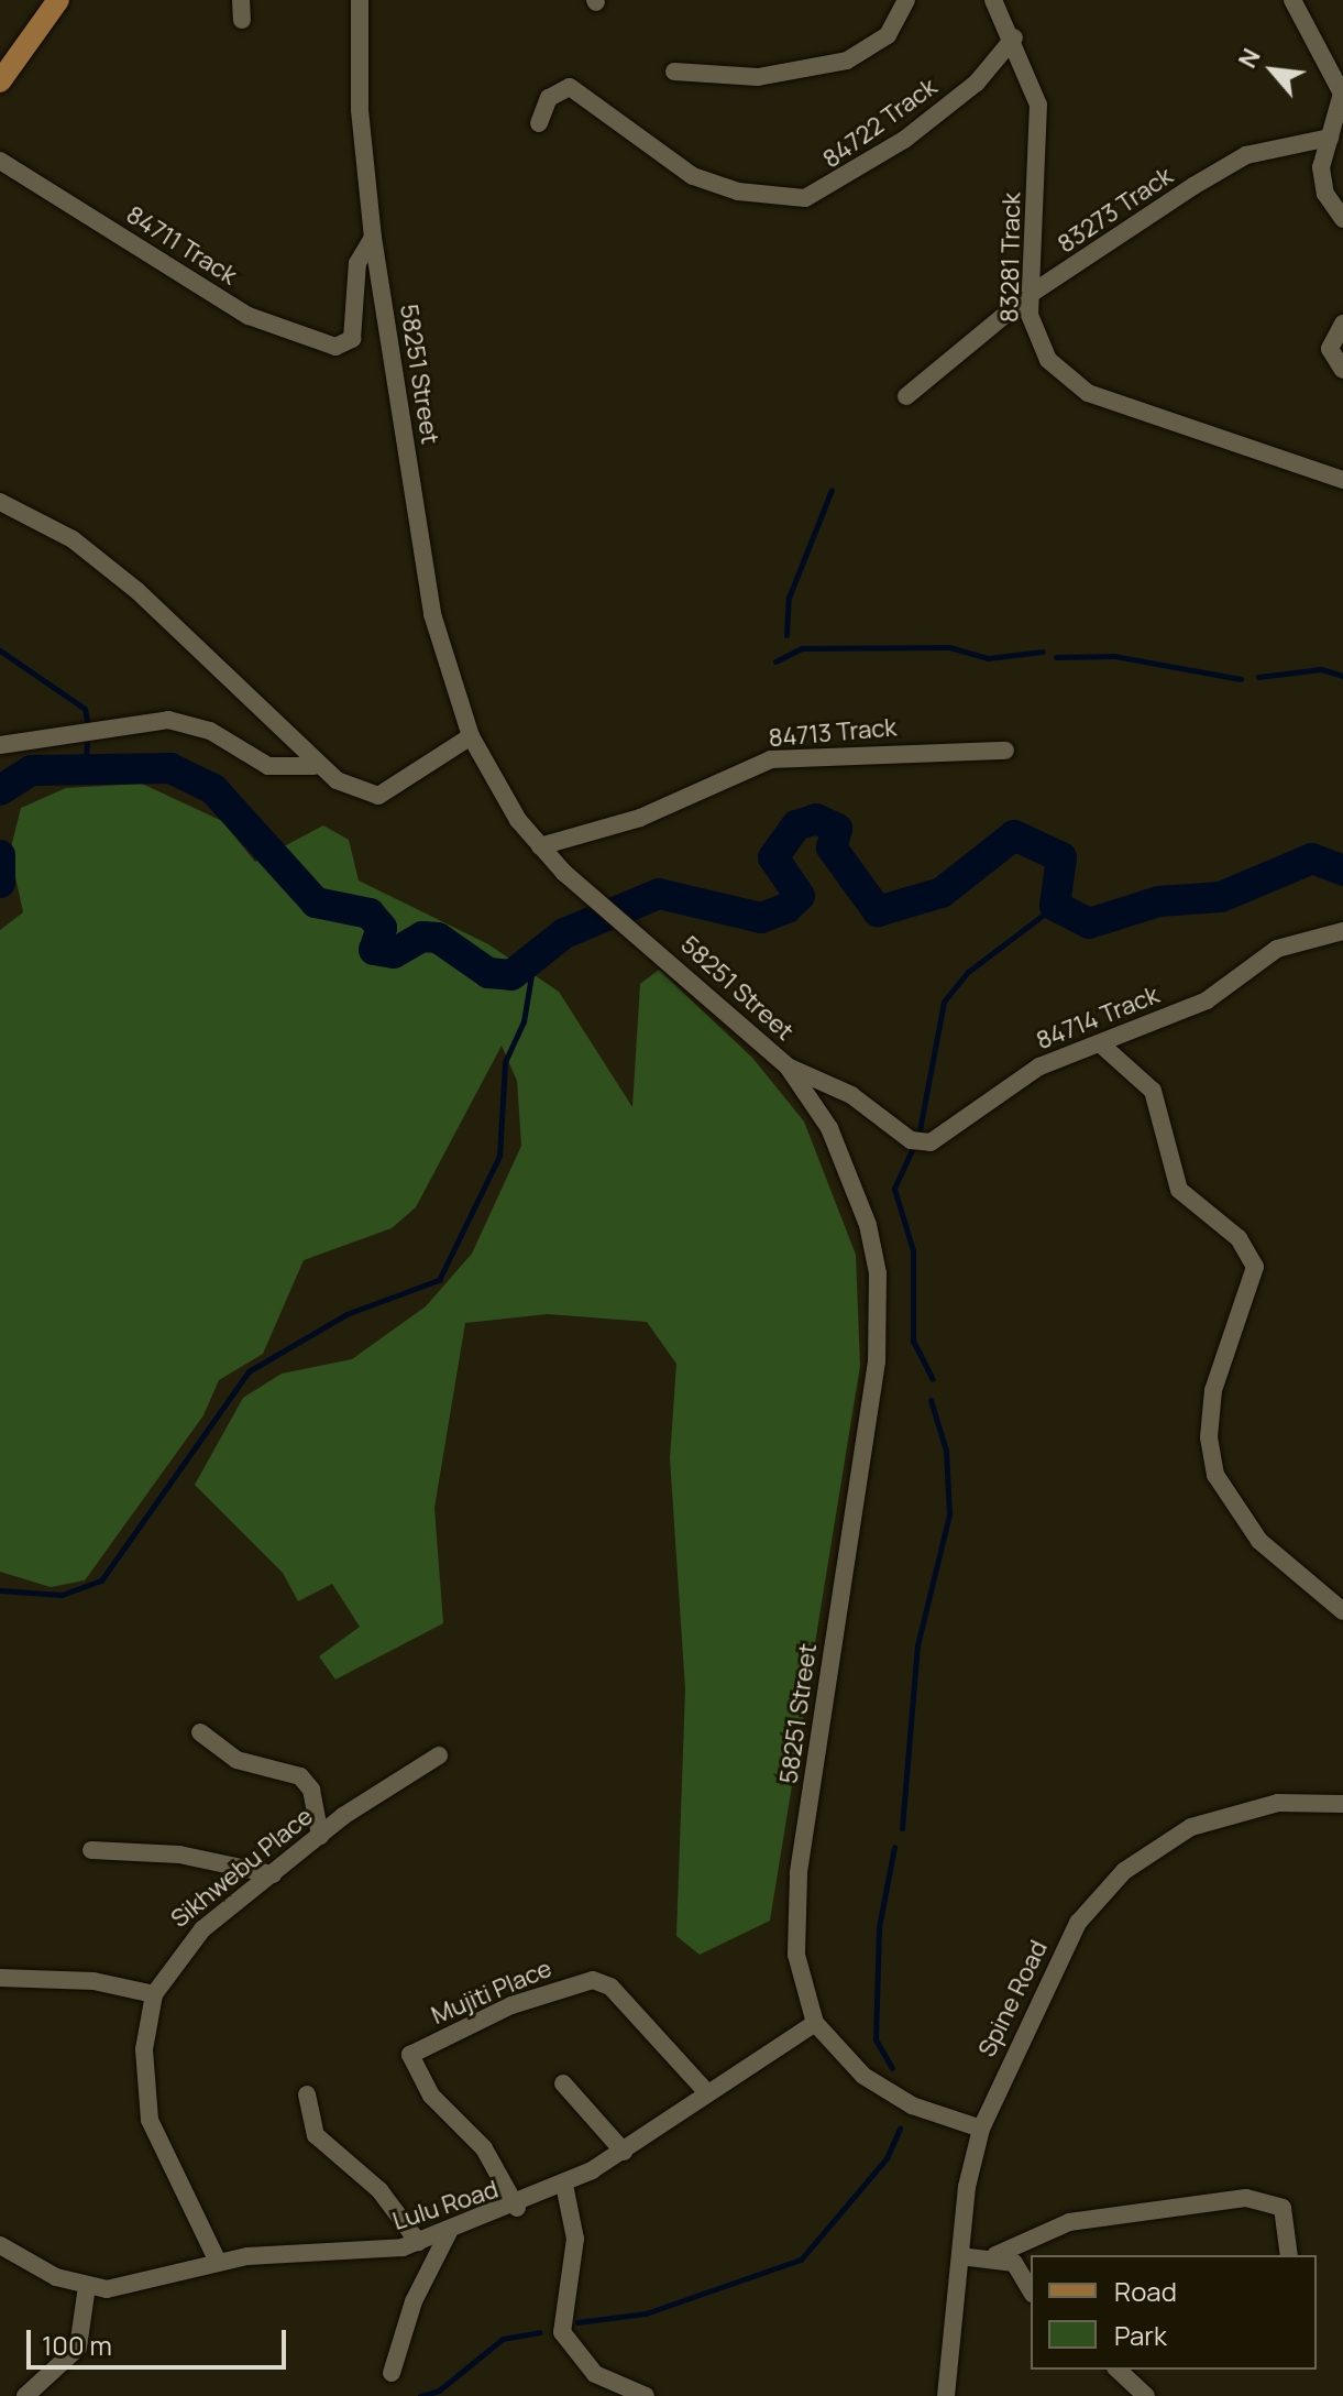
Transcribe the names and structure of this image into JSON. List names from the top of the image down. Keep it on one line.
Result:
{"streets":{"street":["84722 Track","83273 Track","84711 Track","83281 Track","58251 Street","84713 Track","84714 Track","Sikhwebu Place","Mujiti Place","Spine Road","Lulu Road"]},"crossings":[["84722 Track","83281 Track"],["83273 Track","83281 Track"],["84711 Track","58251 Street"],["58251 Street","84713 Track"],["58251 Street","84714 Track"],["58251 Street","Lulu Road"],["Sikhwebu Place","Lulu Road"],["Mujiti Place","Lulu Road"]],"legend":["Road","Park"],"scale_bar":"100 m","north":"top left"}
